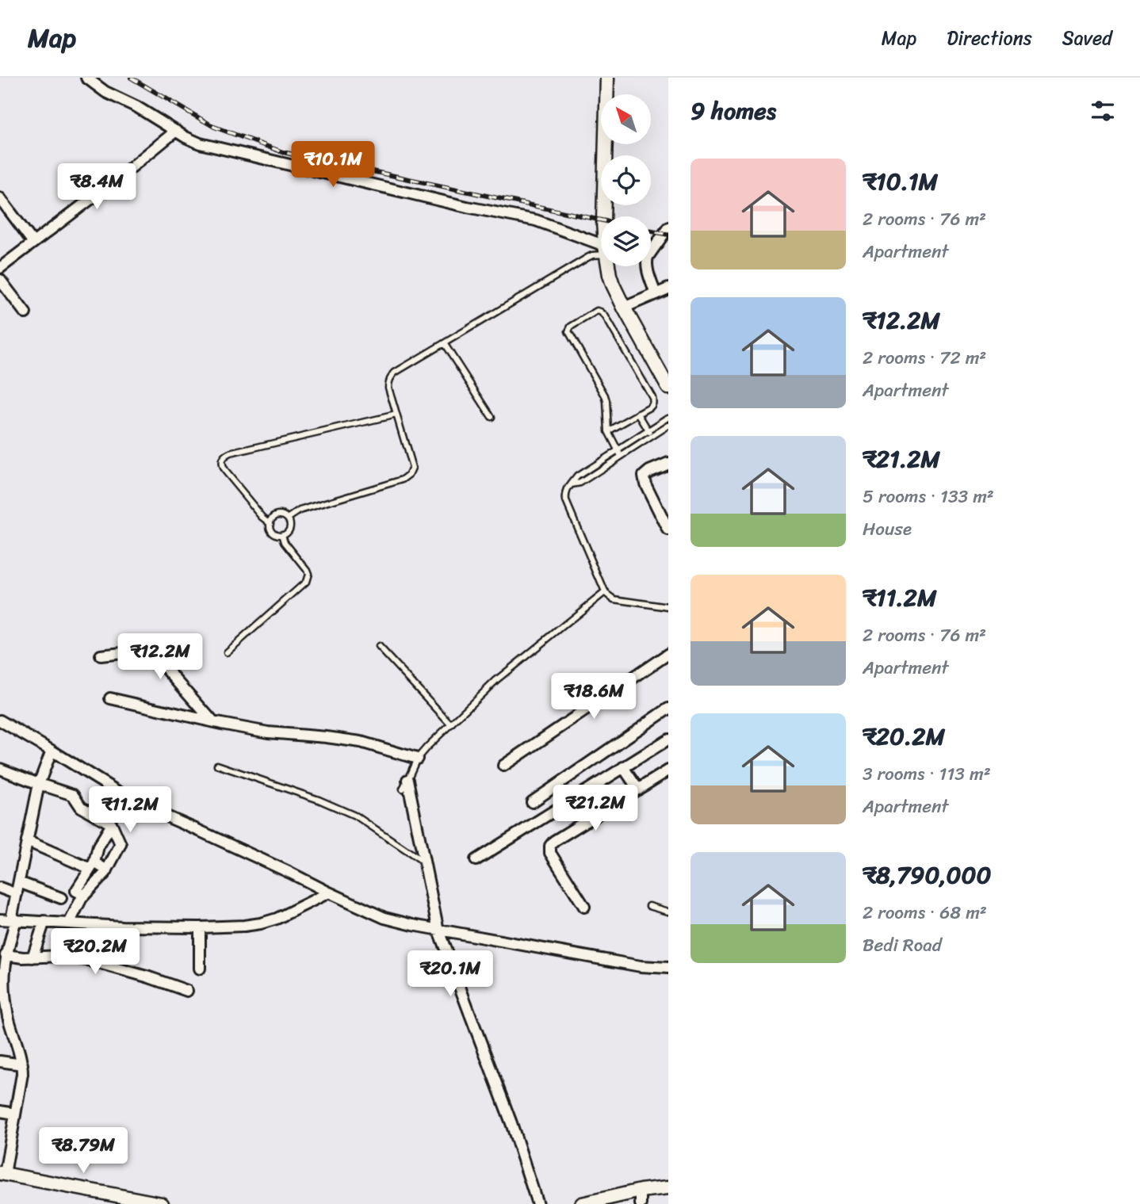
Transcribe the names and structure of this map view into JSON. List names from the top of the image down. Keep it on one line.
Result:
{"north":"top left","page":{"header":"Map","nav":["Map","Directions","Saved"],"heading":"9 homes","price":["₹10.1M","₹8.4M","₹12.2M","₹18.6M","₹21.2M","₹11.2M","₹20.2M","₹20.1M","₹8.79M"],"list":[{"name":"₹10.1M","note":"2 rooms · 76 m² · Apartment"},{"name":"₹12.2M","note":"2 rooms · 72 m² · Apartment"},{"name":"₹21.2M","note":"5 rooms · 133 m² · House"},{"name":"₹11.2M","note":"2 rooms · 76 m² · Apartment"},{"name":"₹20.2M","note":"3 rooms · 113 m² · Apartment"},{"name":"₹8,790,000","note":"2 rooms · 68 m² · Bedi Road"}]}}
